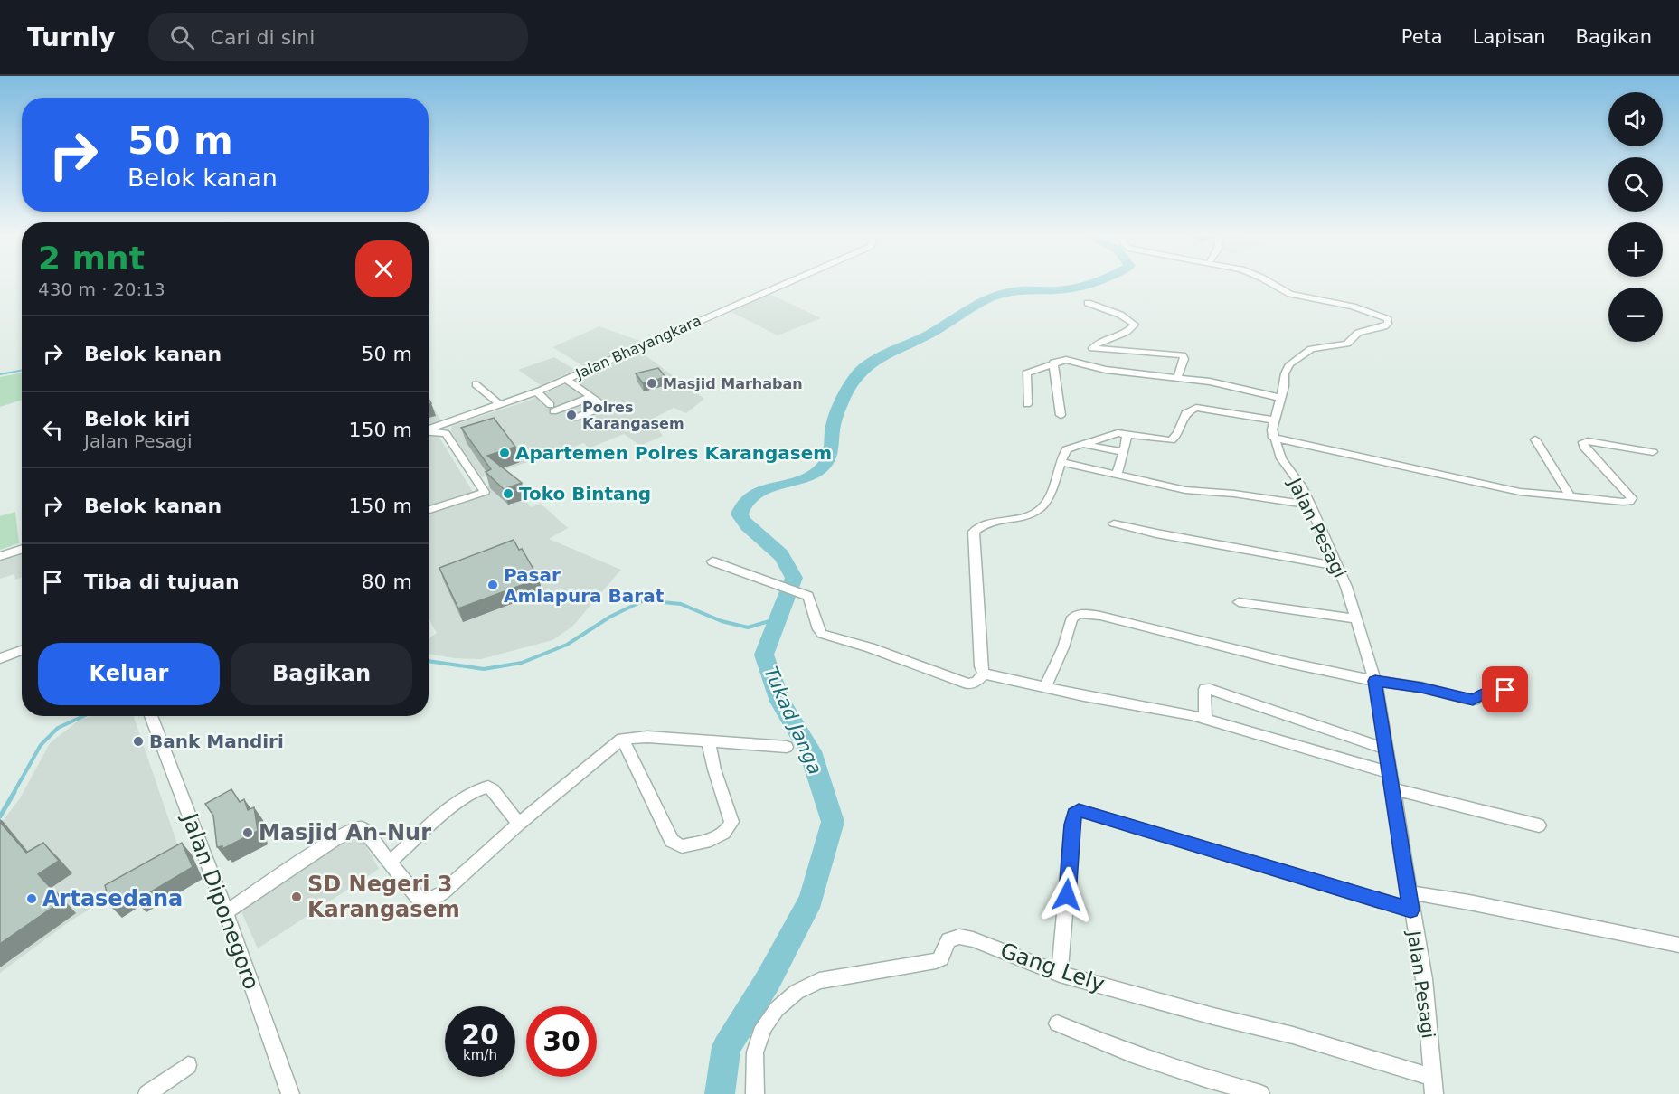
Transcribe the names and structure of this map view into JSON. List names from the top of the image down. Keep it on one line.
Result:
{"streets":{"street":["Jalan Bhayangkara","Jalan Pesagi","Jalan Diponegoro","Gang Lely"]},"crossings":[["Jalan Pesagi","Gang Lely"]],"water":["Tukad Janga"],"places":["Masjid Marhaban","Polres Karangasem","Apartemen Polres Karangasem","Toko Bintang","Pasar Amlapura Barat","Bank Mandiri","Masjid An-Nur","SD Negeri 3 Karangasem","Artasedana"],"page":{"header":"Turnly","search":"Cari di sini","nav":["Peta","Lapisan","Bagikan"],"map_buttons":["+","−"],"turn":["50 m","Belok kanan"],"heading":["2 mnt","430 m · 20:13"],"list":[{"name":"Belok kanan","value":"50 m"},{"name":"Belok kiri","note":"Jalan Pesagi","value":"150 m"},{"name":"Belok kanan","value":"150 m"},{"name":"Tiba di tujuan","value":"80 m"}],"buttons":["Keluar","Bagikan"],"speed":"20 km/h","limit":"30"}}
